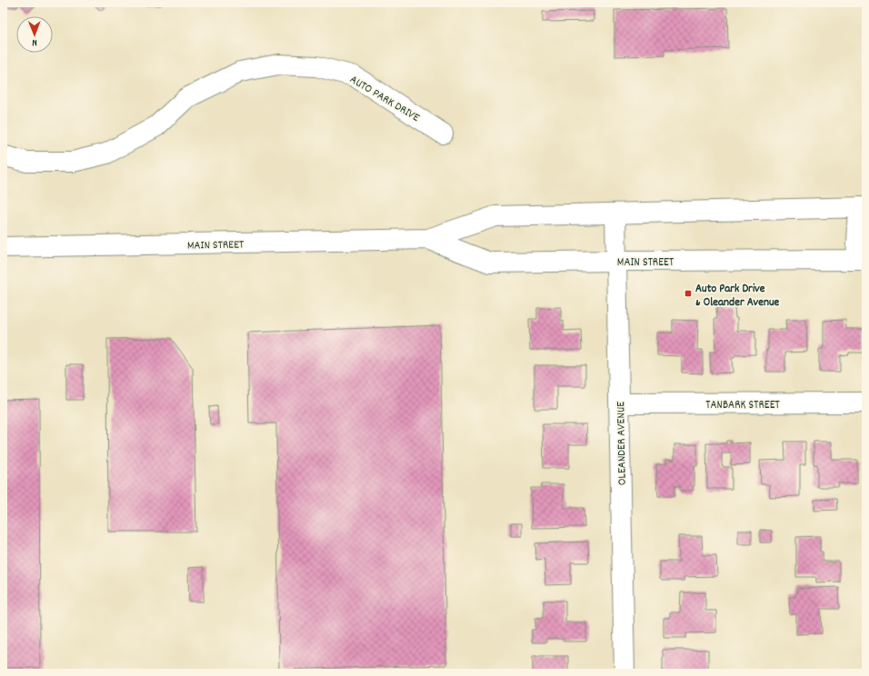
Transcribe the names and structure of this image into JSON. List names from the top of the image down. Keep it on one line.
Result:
{"streets":{"main road":["AUTO PARK DRIVE","MAIN STREET","TANBARK STREET","OLEANDER AVENUE"]},"crossings":[["MAIN STREET","OLEANDER AVENUE"],["TANBARK STREET","OLEANDER AVENUE"]],"places":{"transit":["Auto Park Drive & Oleander Avenue"]},"north":"bottom"}
